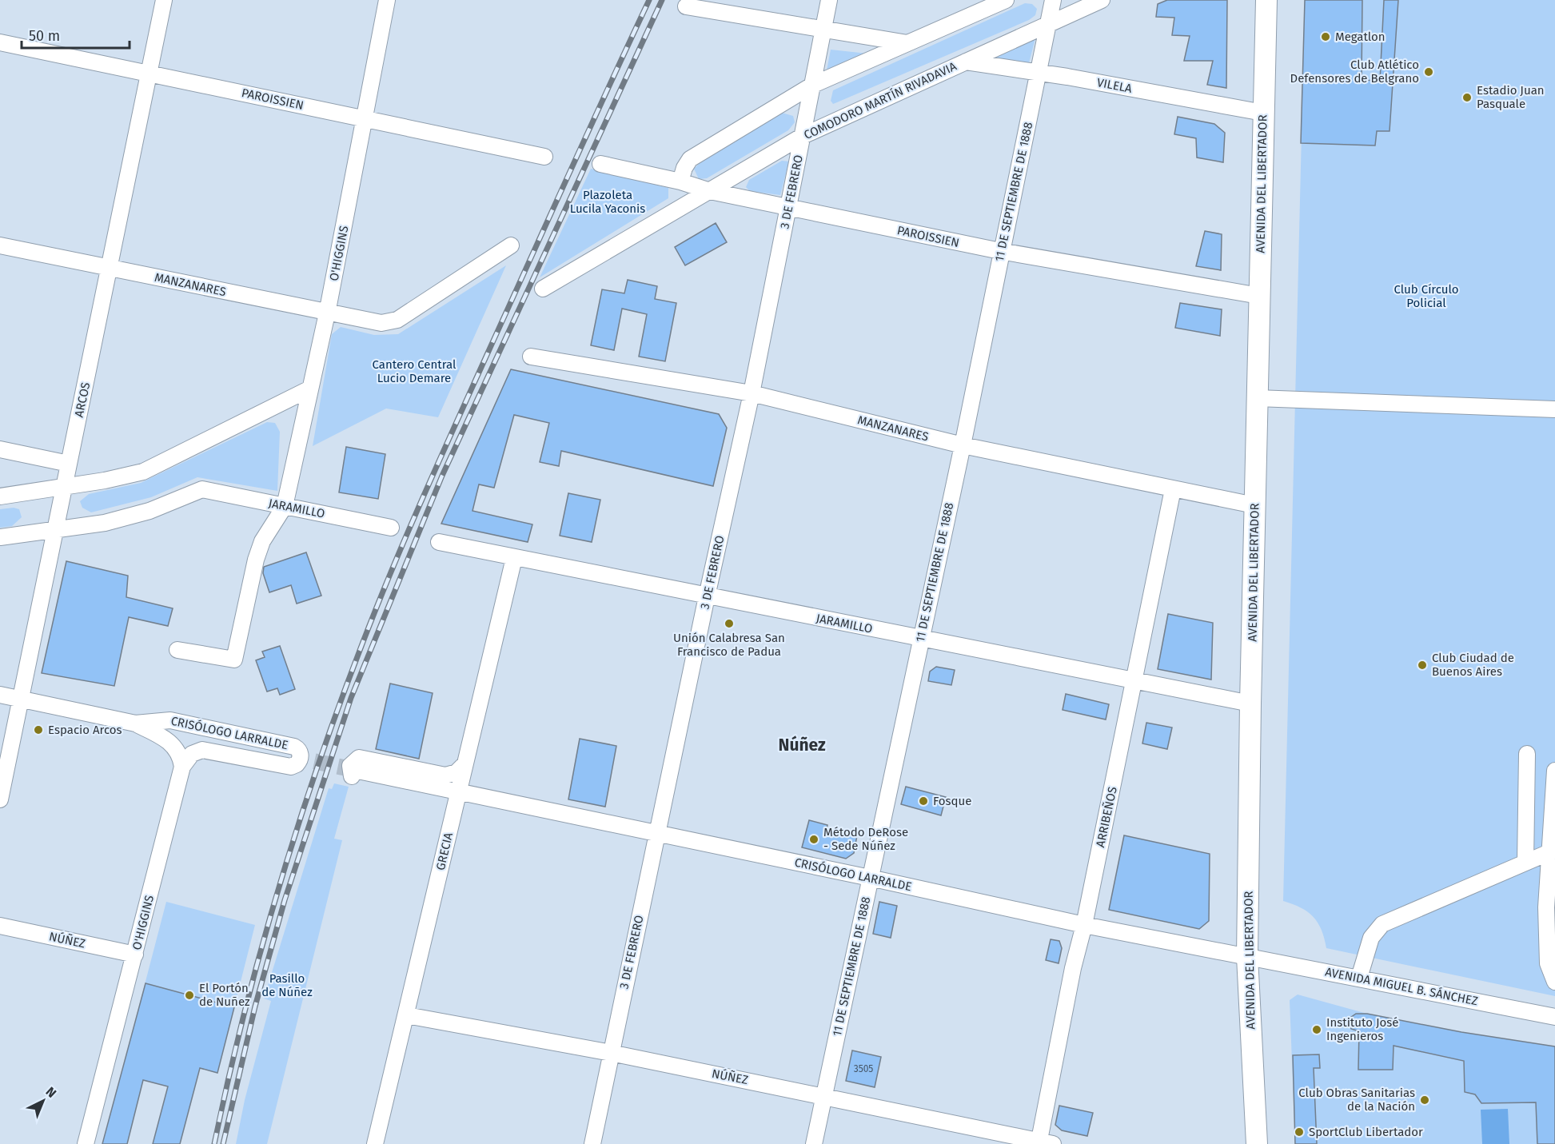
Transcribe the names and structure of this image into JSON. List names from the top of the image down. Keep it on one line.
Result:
{"streets":{"main road":["AVENIDA DEL LIBERTADOR"],"street":["VILELA","PAROISSIEN","COMODORO MARTÍN RIVADAVIA","3 DE FEBRERO","11 DE SEPTIEMBRE DE 1888","O'HIGGINS","MANZANARES","ARCOS","JARAMILLO","CRISÓLOGO LARRALDE","ARRIBEÑOS","GRECIA","NÚÑEZ","AVENIDA MIGUEL B. SÁNCHEZ"]},"crossings":[["VILELA","COMODORO MARTÍN RIVADAVIA"],["VILELA","AVENIDA DEL LIBERTADOR"],["VILELA","11 DE SEPTIEMBRE DE 1888"],["PAROISSIEN","COMODORO MARTÍN RIVADAVIA"],["PAROISSIEN","AVENIDA DEL LIBERTADOR"],["PAROISSIEN","3 DE FEBRERO"],["PAROISSIEN","11 DE SEPTIEMBRE DE 1888"],["PAROISSIEN","O'HIGGINS"],["PAROISSIEN","ARCOS"],["COMODORO MARTÍN RIVADAVIA","3 DE FEBRERO"],["COMODORO MARTÍN RIVADAVIA","11 DE SEPTIEMBRE DE 1888"],["AVENIDA DEL LIBERTADOR","MANZANARES"],["AVENIDA DEL LIBERTADOR","JARAMILLO"],["AVENIDA DEL LIBERTADOR","CRISÓLOGO LARRALDE"],["AVENIDA DEL LIBERTADOR","AVENIDA MIGUEL B. SÁNCHEZ"],["3 DE FEBRERO","MANZANARES"],["3 DE FEBRERO","JARAMILLO"],["3 DE FEBRERO","CRISÓLOGO LARRALDE"],["3 DE FEBRERO","NÚÑEZ"],["11 DE SEPTIEMBRE DE 1888","MANZANARES"],["11 DE SEPTIEMBRE DE 1888","JARAMILLO"],["11 DE SEPTIEMBRE DE 1888","CRISÓLOGO LARRALDE"],["11 DE SEPTIEMBRE DE 1888","NÚÑEZ"],["O'HIGGINS","MANZANARES"],["O'HIGGINS","JARAMILLO"],["O'HIGGINS","CRISÓLOGO LARRALDE"],["O'HIGGINS","NÚÑEZ"],["MANZANARES","ARCOS"],["MANZANARES","ARRIBEÑOS"],["ARCOS","JARAMILLO"],["ARCOS","CRISÓLOGO LARRALDE"],["JARAMILLO","ARRIBEÑOS"],["JARAMILLO","GRECIA"],["CRISÓLOGO LARRALDE","ARRIBEÑOS"],["CRISÓLOGO LARRALDE","GRECIA"],["CRISÓLOGO LARRALDE","AVENIDA MIGUEL B. SÁNCHEZ"],["ARRIBEÑOS","NÚÑEZ"],["GRECIA","NÚÑEZ"]],"districts":["Núñez"],"parks":["Plazoleta Lucila Yaconis","Club Círculo Policial","Cantero Central Lucio Demare","Pasillo de Núñez"],"places":["Megatlon","Club Atlético Defensores de Belgrano","Estadio Juan Pasquale","Unión Calabresa San Francisco de Padua","Club Ciudad de Buenos Aires","Espacio Arcos","Fosque","Método DeRose - Sede Núñez","El Portón de Nuñez","Instituto José Ingenieros","Club Obras Sanitarias de la Nación","SportClub Libertador"],"house_numbers":["3505"],"scale_bar":"50 m","north":"top right"}
